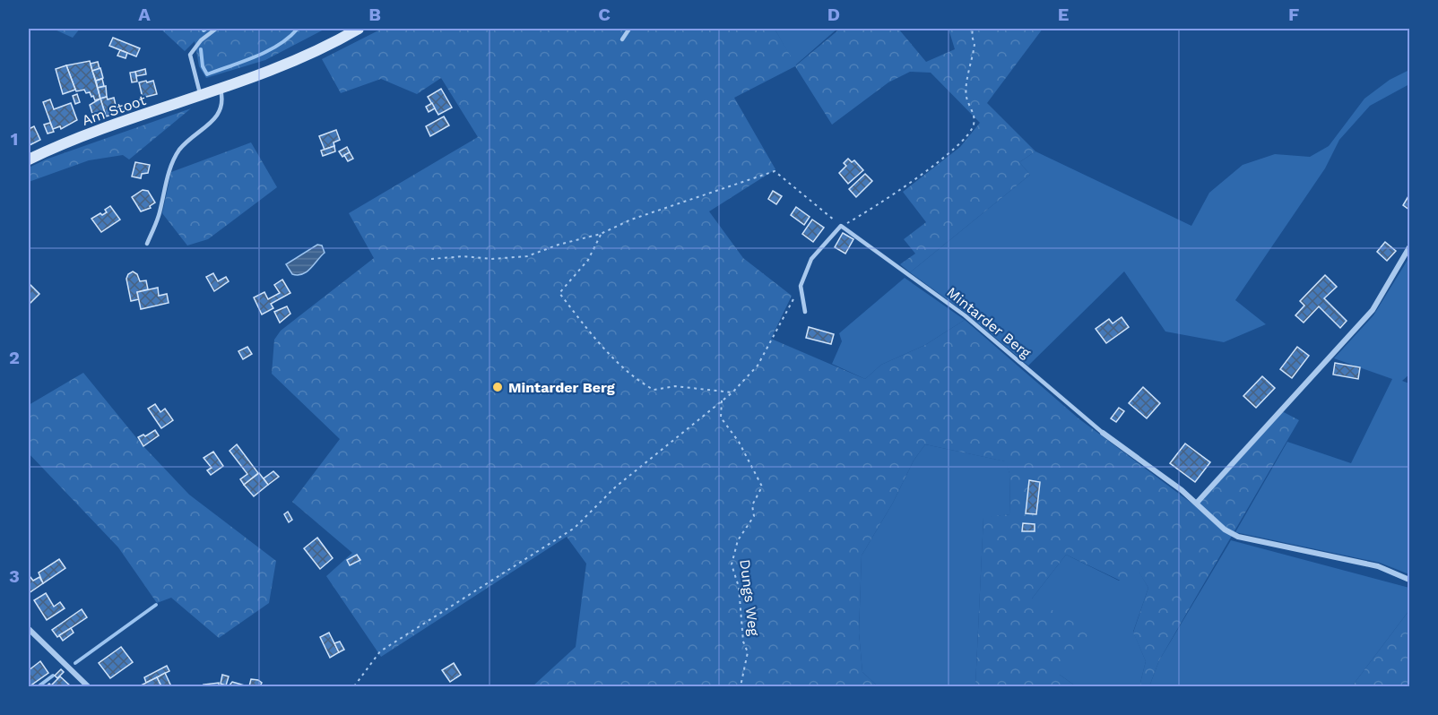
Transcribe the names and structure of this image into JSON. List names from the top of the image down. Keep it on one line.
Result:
{"streets":{"street":["Am Stoot","Mintarder Berg"],"path":["Dungs Weg"]},"places":["Mintarder Berg"],"grid":{"columns":["A","B","C","D","E","F"],"rows":["1","2","3"]}}
